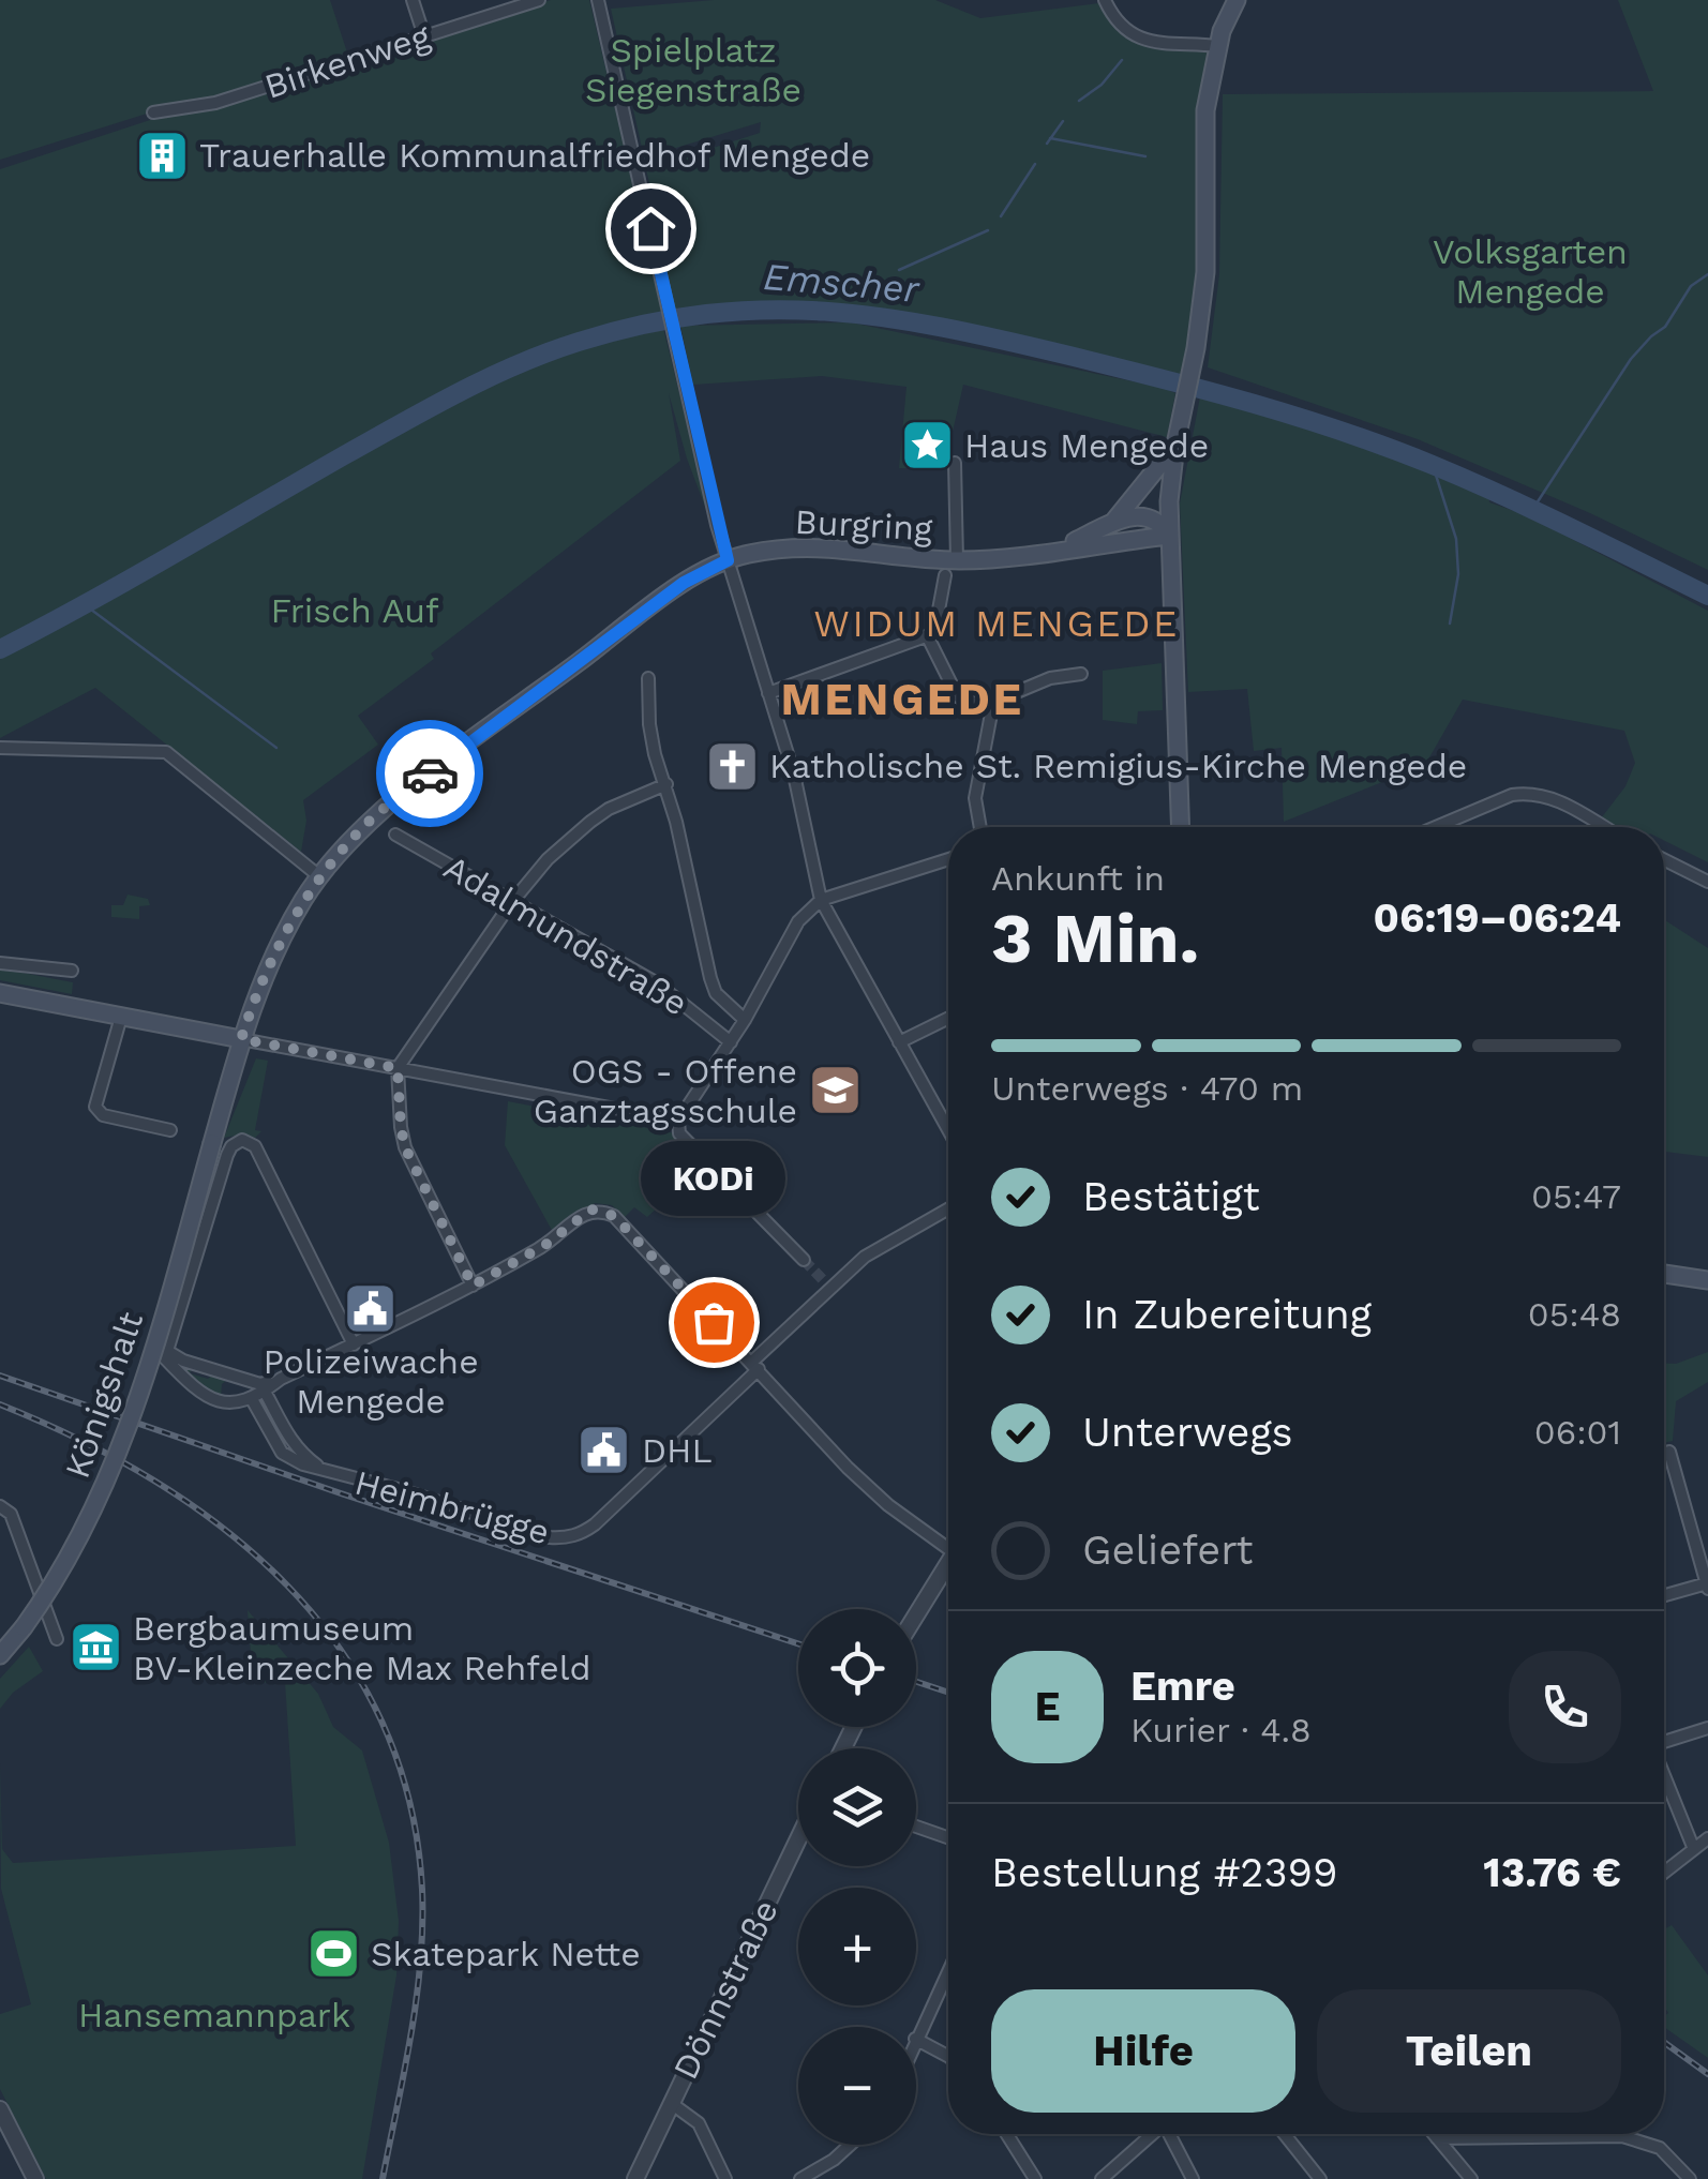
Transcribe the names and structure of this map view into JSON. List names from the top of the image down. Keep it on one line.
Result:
{"streets":{"main road":["Burgring","Königshalt"],"street":["Birkenweg","Adalmundstraße","Heimbrügge","Dönnstraße"]},"crossings":[["Burgring","Königshalt"]],"districts":["WIDUM MENGEDE","MENGEDE"],"water":["Emscher"],"parks":["Spielplatz Siegenstraße","Volksgarten Mengede","Frisch Auf","Hansemannpark"],"places":{"building":["Trauerhalle Kommunalfriedhof Mengede"],"place":["Haus Mengede"],"church":["Katholische St. Remigius-Kirche Mengede"],"school or university":["OGS - Offene Ganztagsschule"],"public building":["Polizeiwache Mengede","DHL"],"other":["KODi"],"museum":["Bergbaumuseum BV-Kleinzeche Max Rehfeld"],"sports":["Skatepark Nette"]},"page":{"heading":["3 Min.","Ankunft in","06:19–06:24"],"panel":["Emre","Kurier · 4.8","Bestellung #2399","13.76 €"],"bar":"Unterwegs · 470 m","list":[["Bestätigt","05:47"],["In Zubereitung","05:48"],["Unterwegs","06:01"],"Geliefert"],"bubble":"KODi","map_buttons":["+","−"],"round":"E","buttons":["Hilfe","Teilen"]}}
